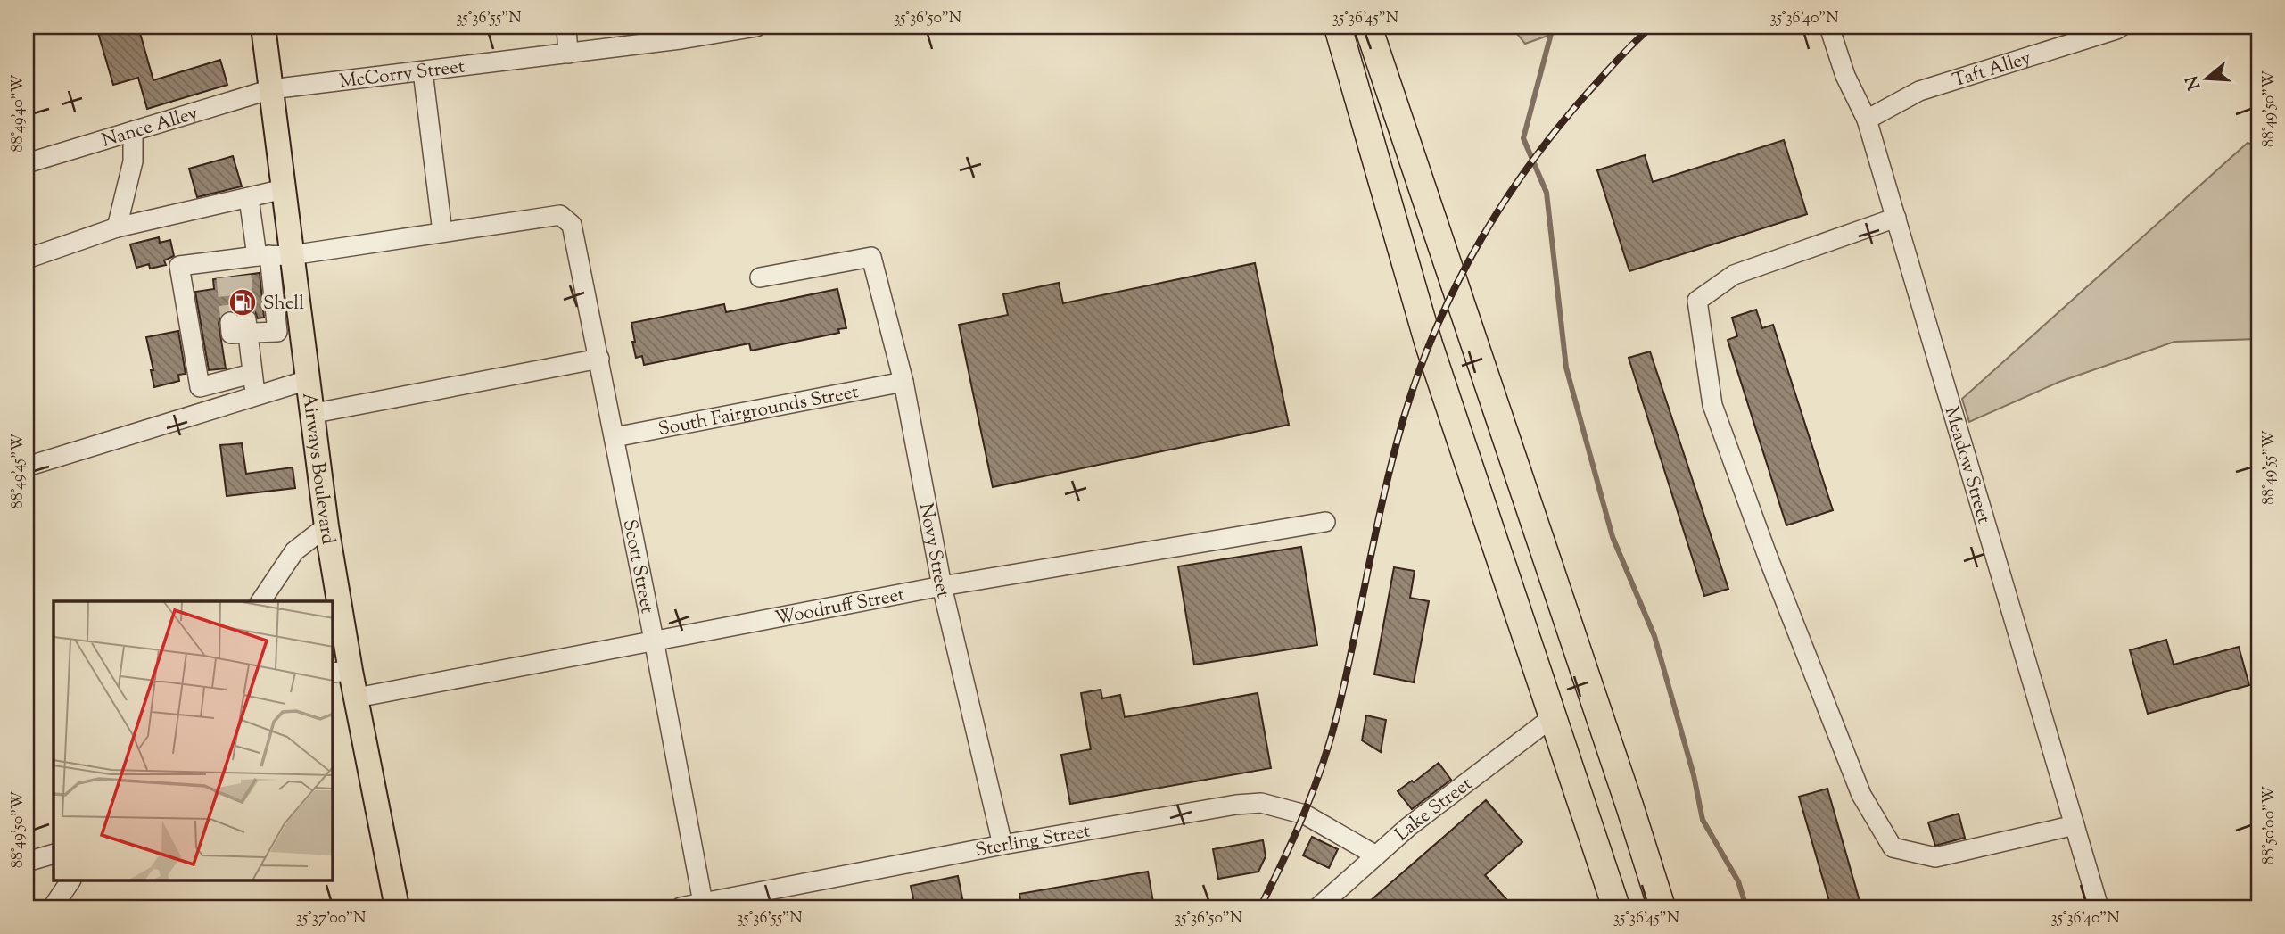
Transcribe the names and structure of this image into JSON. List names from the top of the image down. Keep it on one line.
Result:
{"streets":{"main road":["Airways Boulevard"],"street":["Taft Alley","McCorry Street","Nance Alley","South Fairgrounds Street","Meadow Street","Novy Street","Scott Street","Woodruff Street","Lake Street","Sterling Street"]},"crossings":[["Taft Alley","Meadow Street"],["McCorry Street","Nance Alley"],["McCorry Street","Airways Boulevard"],["Nance Alley","Airways Boulevard"],["South Fairgrounds Street","Novy Street"],["South Fairgrounds Street","Scott Street"],["Airways Boulevard","Woodruff Street"],["Novy Street","Woodruff Street"],["Novy Street","Sterling Street"],["Scott Street","Woodruff Street"],["Scott Street","Sterling Street"],["Lake Street","Sterling Street"]],"places":{"fuel station":["Shell"]},"north":"left","coordinates":["35°36'55\"N","35°36'50\"N","35°36'45\"N","35°36'40\"N","88°49'50\"W","88°49'40\"W","88°49'55\"W","88°49'45\"W","88°50'00\"W","35°37'00\"N"]}
